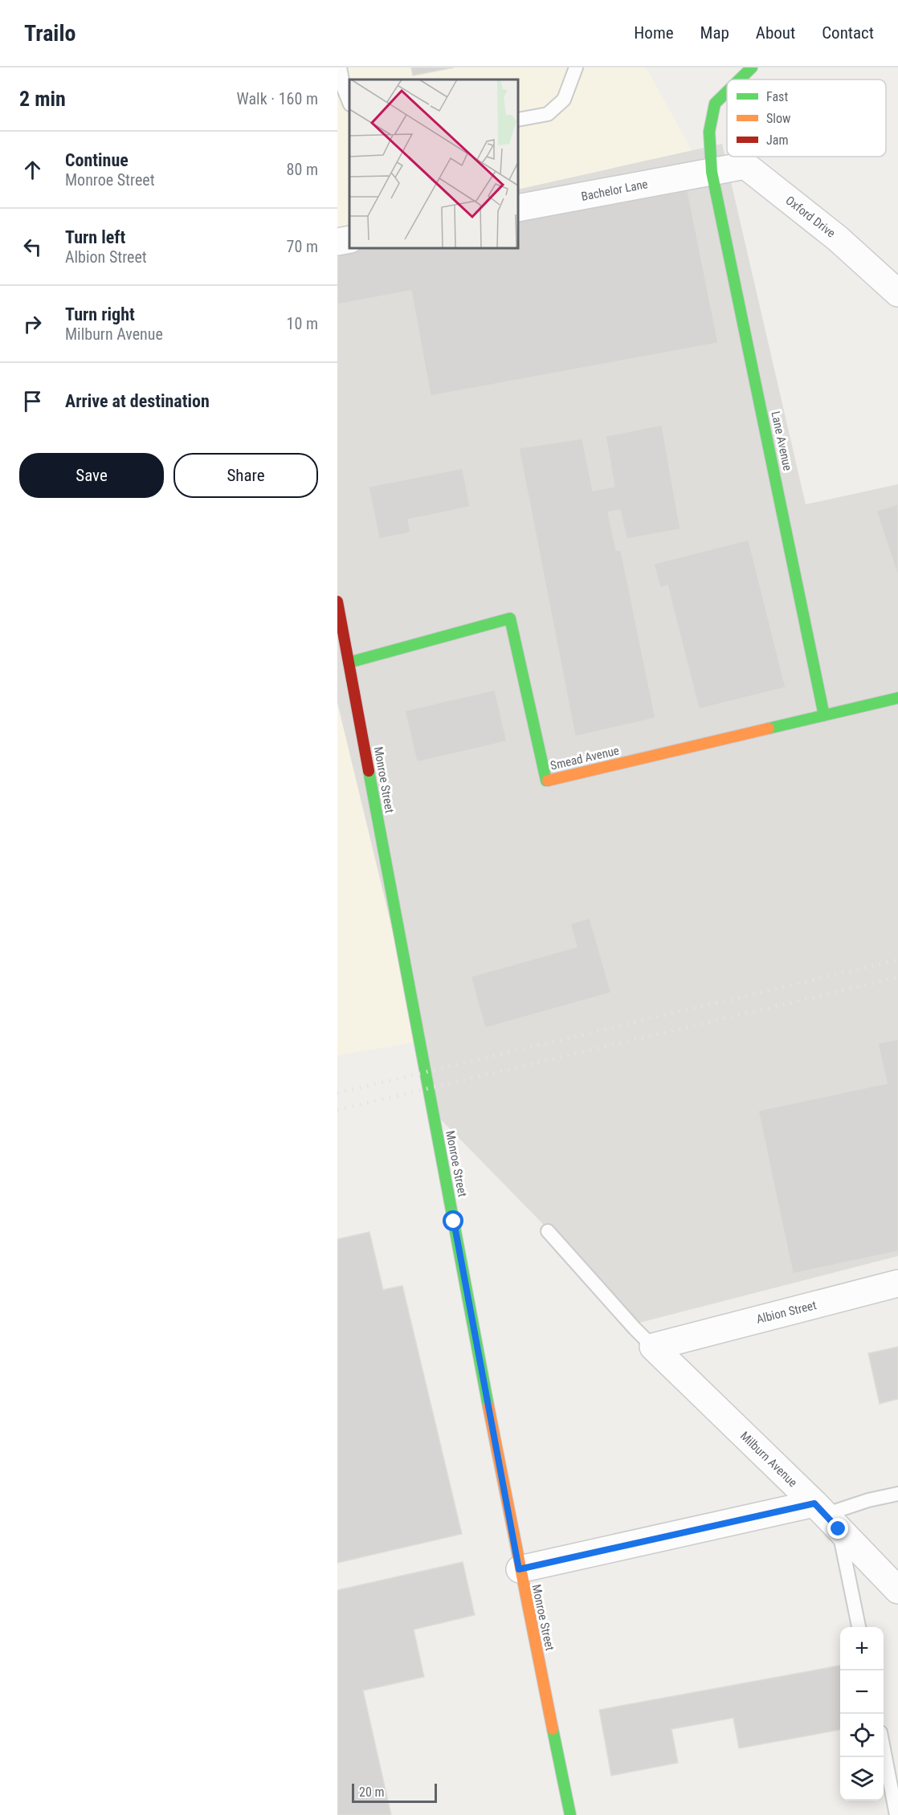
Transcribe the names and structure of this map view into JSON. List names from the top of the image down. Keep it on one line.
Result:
{"streets":{"street":["Bachelor Lane","Oxford Drive","Lane Avenue","Smead Avenue","Monroe Street","Albion Street","Milburn Avenue"]},"crossings":[["Bachelor Lane","Oxford Drive"],["Bachelor Lane","Lane Avenue"],["Oxford Drive","Lane Avenue"],["Lane Avenue","Smead Avenue"],["Smead Avenue","Monroe Street"],["Albion Street","Milburn Avenue"]],"legend":["Fast","Slow","Jam"],"scale_bar":"20 m","page":{"header":"Trailo","nav":["Home","Map","About","Contact"],"heading":["2 min","Walk · 160 m"],"list":[["Continue","Monroe Street","80 m"],["Turn left","Albion Street","70 m"],["Turn right","Milburn Avenue","10 m"],"Arrive at destination"],"buttons":["Save","Share"],"map_buttons":["+","−"],"scale":"20 m"}}
